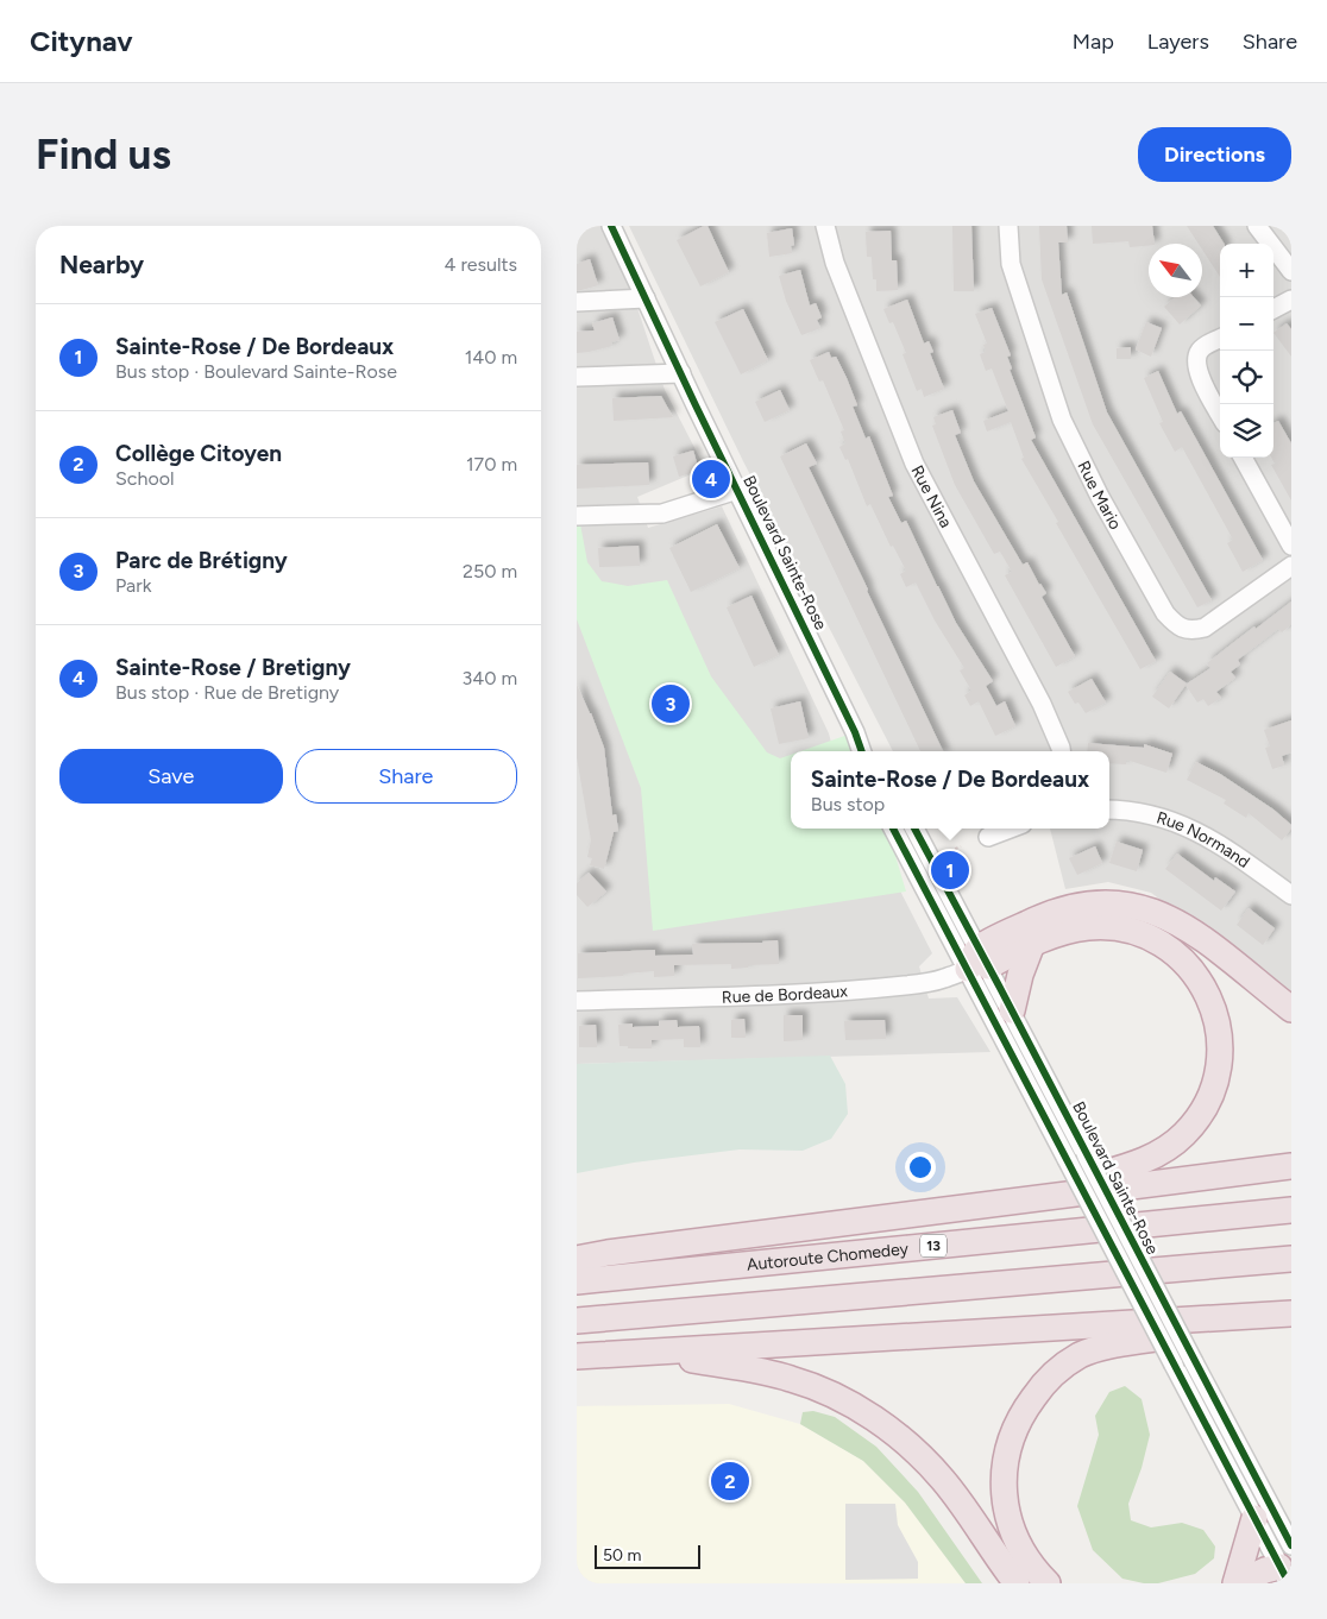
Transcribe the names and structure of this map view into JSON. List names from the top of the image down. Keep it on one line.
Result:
{"streets":{"highway":["13","Autoroute Chomedey"],"street":["Rue Nina","Rue Mario","Boulevard Sainte-Rose","Rue Normand","Rue de Bordeaux"]},"crossings":[["Boulevard Sainte-Rose","Rue de Bordeaux"]],"scale_bar":"50 m","north":"top left","page":{"header":"Citynav","nav":["Map","Layers","Share"],"buttons":["Directions",["Save","Share"]],"title":"Find us","heading":["Nearby","4 results"],"map_buttons":["+","−"],"list":[{"mark":"1","name":"Sainte-Rose / De Bordeaux","note":"Bus stop · Boulevard Sainte-Rose","value":"140 m"},{"mark":"2","name":"Collège Citoyen","note":"School","value":"170 m"},{"mark":"3","name":"Parc de Brétigny","note":"Park","value":"250 m"},{"mark":"4","name":"Sainte-Rose / Bretigny","note":"Bus stop · Rue de Bretigny","value":"340 m"}],"pins":["4","3","1","2"],"popup":["Sainte-Rose / De Bordeaux","Bus stop"],"scale":"50 m"}}
